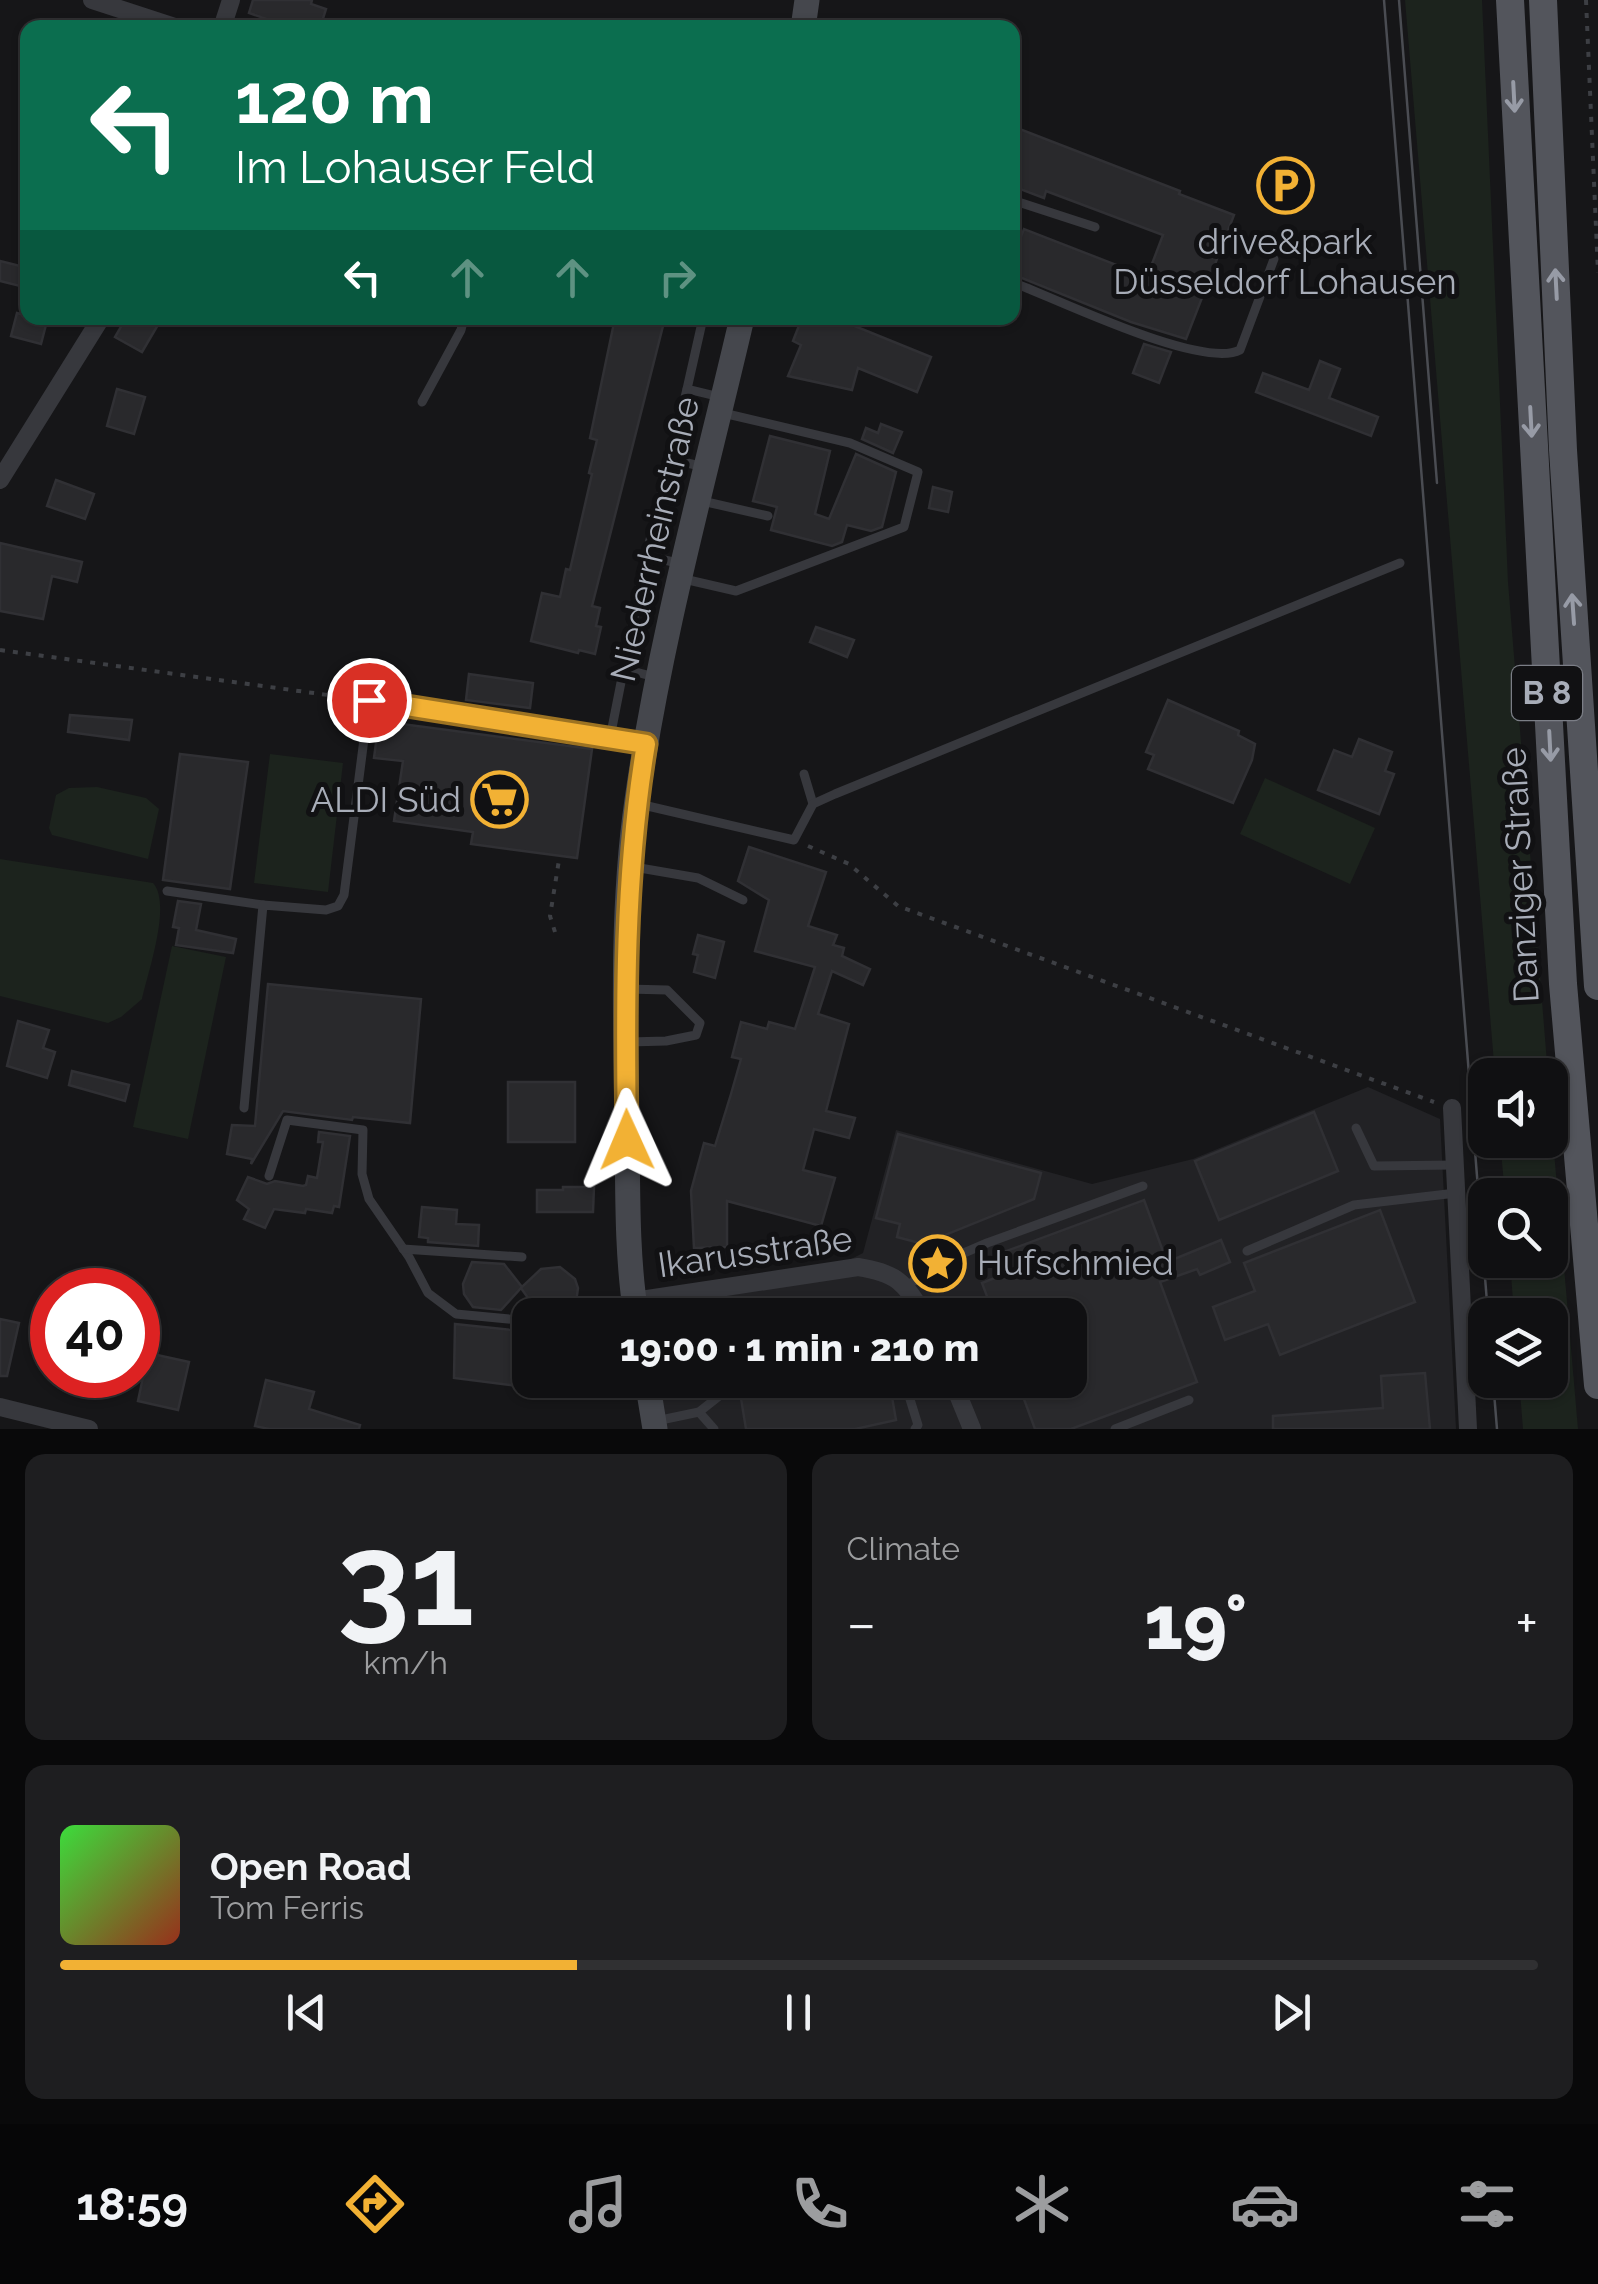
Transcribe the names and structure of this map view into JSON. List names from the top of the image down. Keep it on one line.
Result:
{"streets":{"main road":["B 8","Danziger Straße"],"street":["Niederrheinstraße","Ikarusstraße"]},"places":{"parking":["drive&park Düsseldorf Lohausen"],"supermarket":["ALDI Süd"],"place":["Hufschmied"]},"page":{"turn":["120 m","Im Lohauser Feld"],"limit":"40","trip":"19:00 · 1 min · 210 m","tile":[["31","km/h"],"Climate"],"heat":["−","19°","+"],"song":["Open Road","Tom Ferris"],"tabs":"18:59"}}
